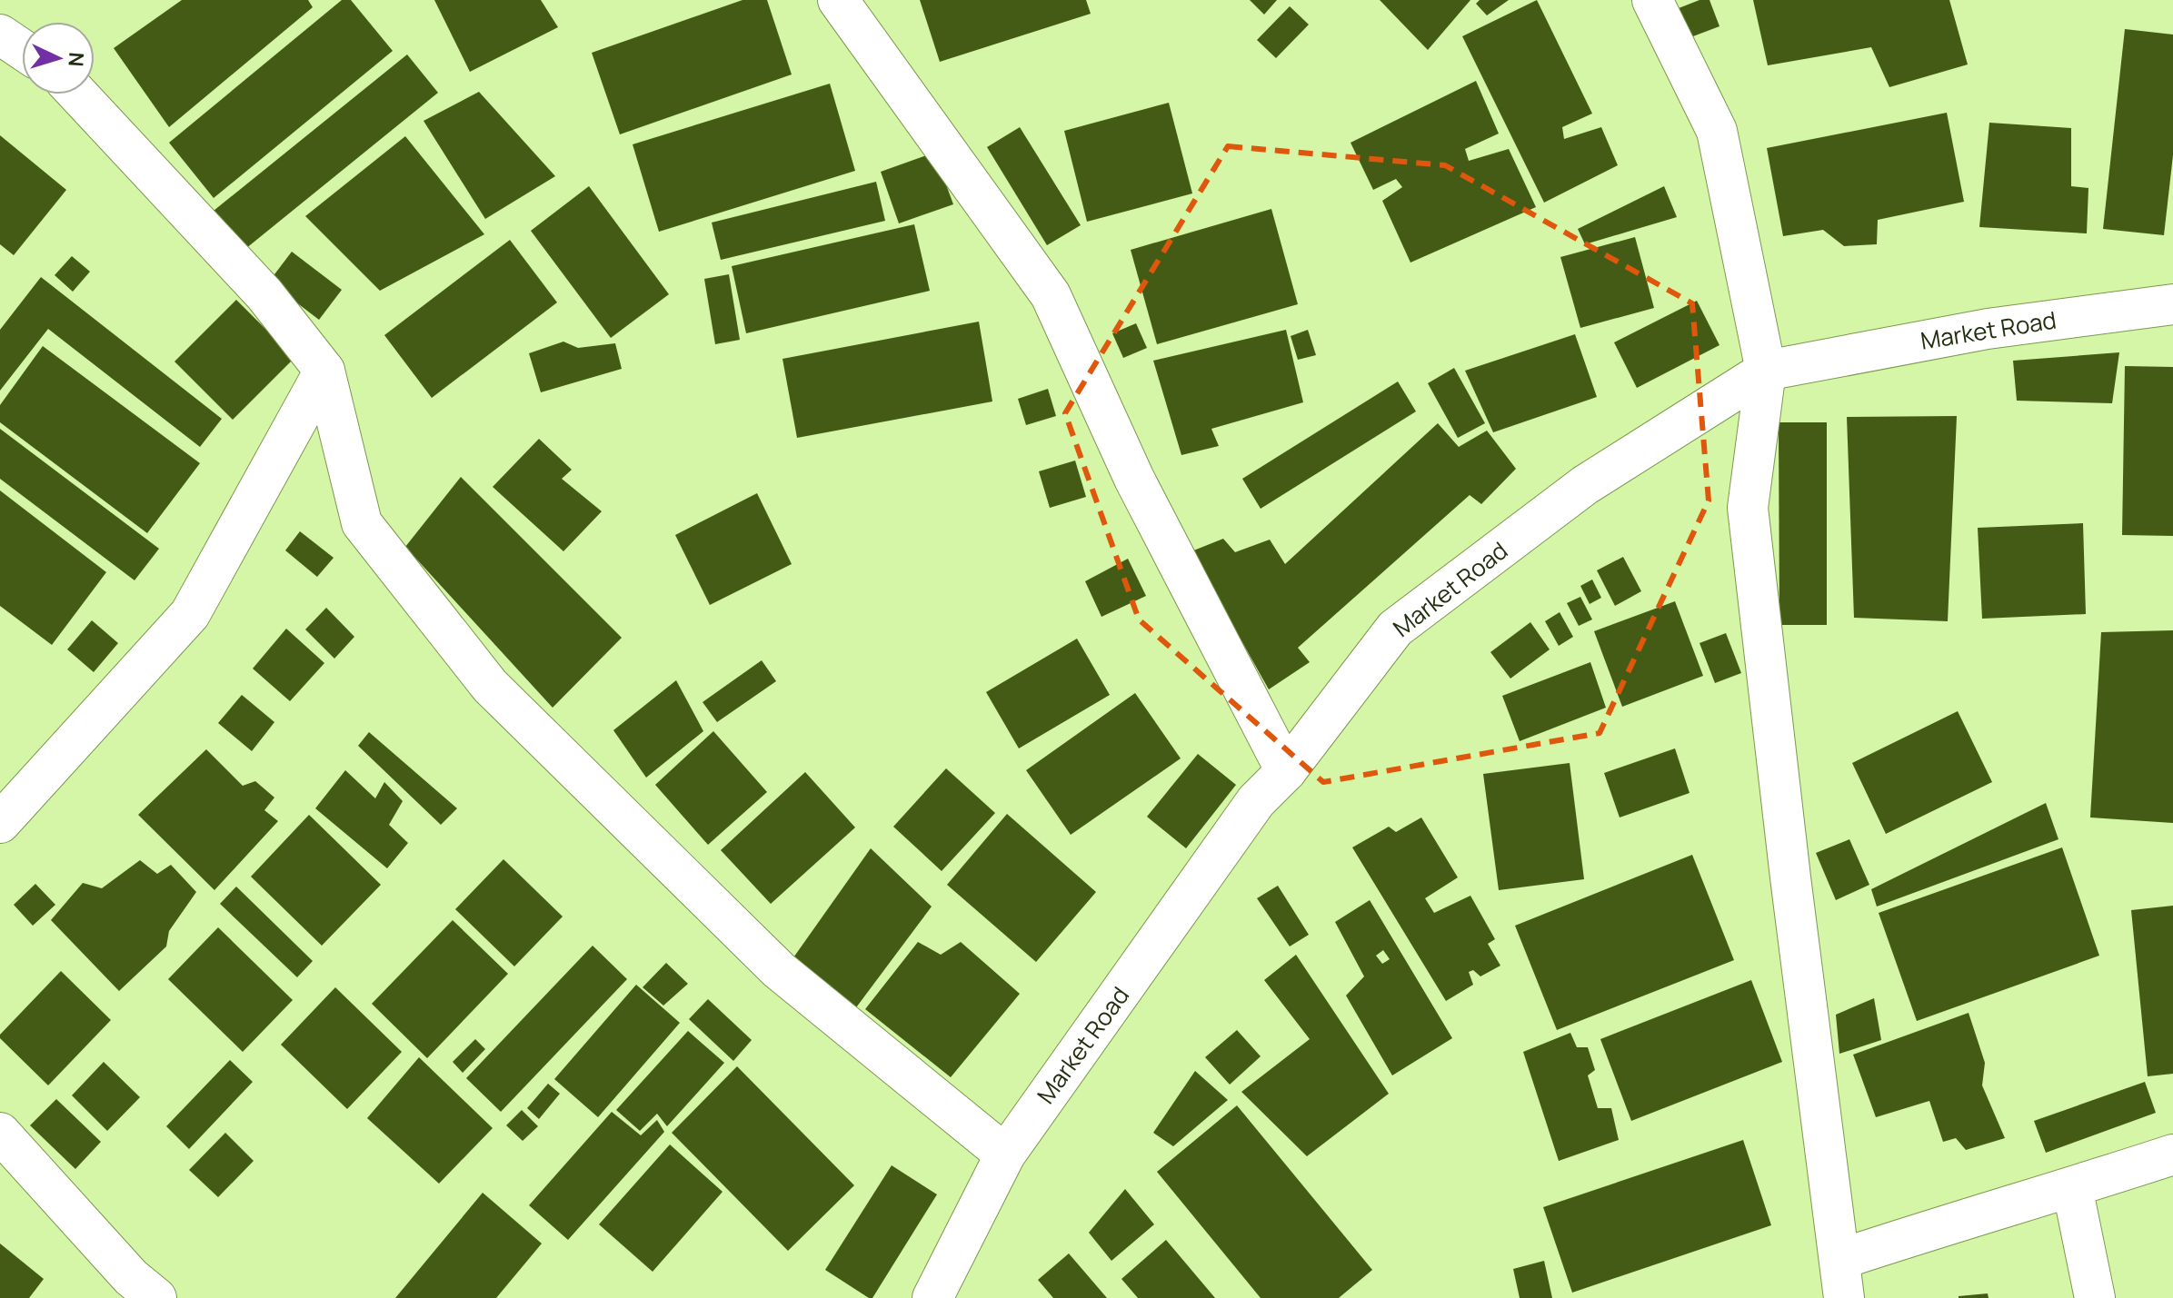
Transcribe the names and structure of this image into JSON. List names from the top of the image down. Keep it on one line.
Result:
{"streets":{"street":["Market Road"]},"north":"right"}
